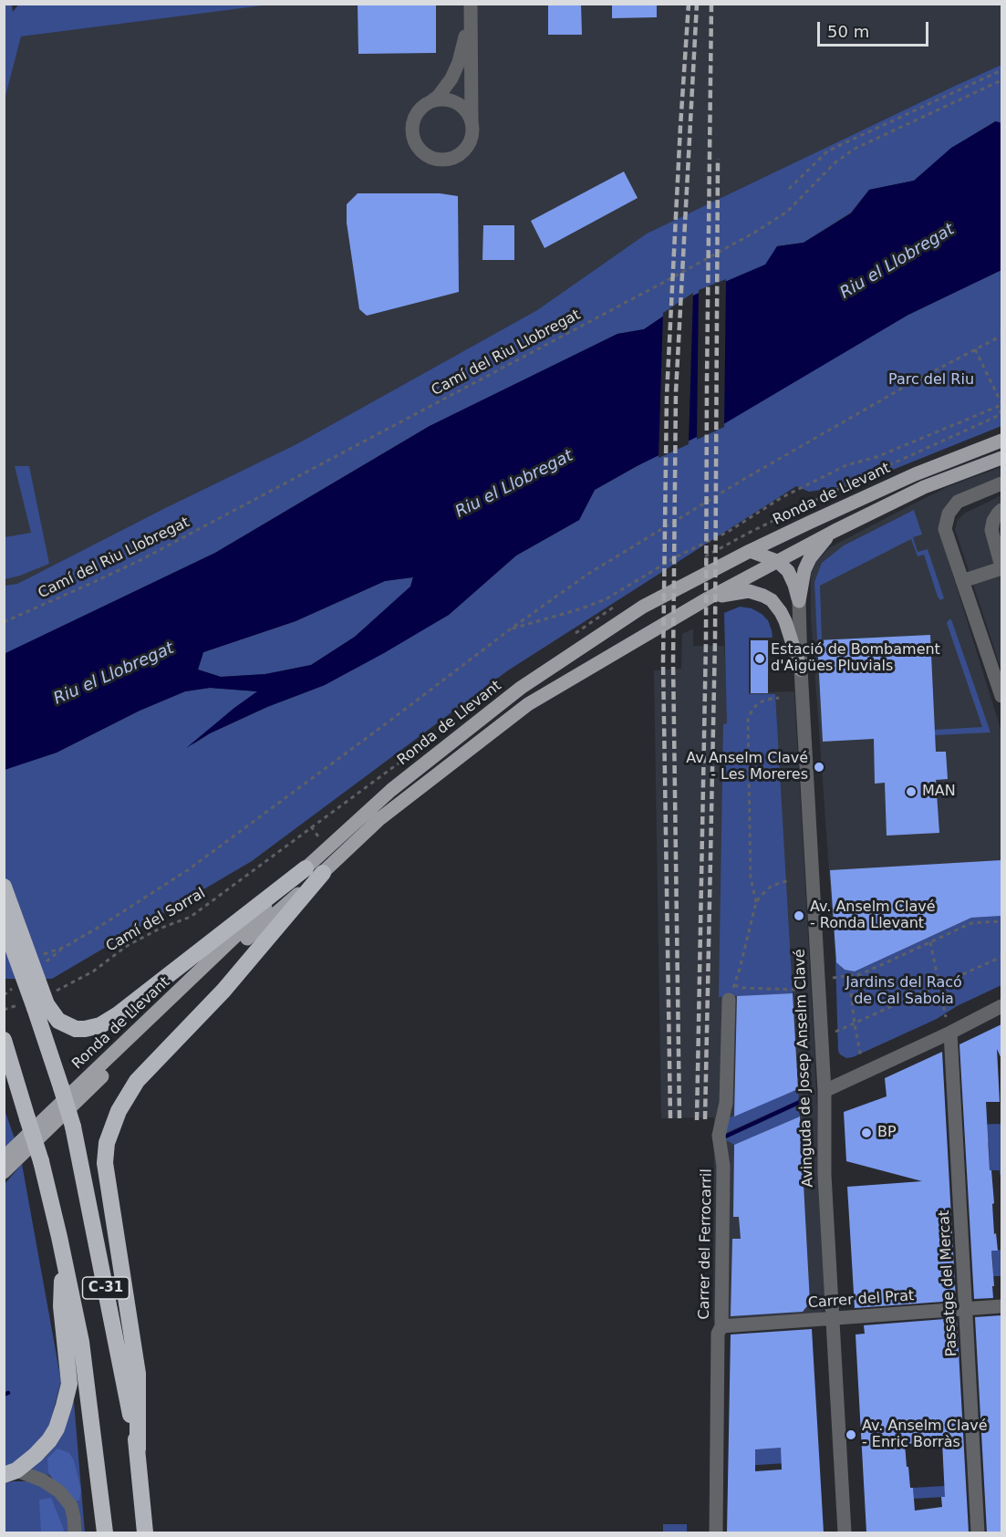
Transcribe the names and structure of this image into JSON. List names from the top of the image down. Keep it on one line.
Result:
{"streets":{"highway":["C-31"],"main road":["Ronda de Llevant"],"street":["Avinguda de Josep Anselm Clavé","Carrer del Ferrocarril","Passatge del Mercat","Carrer del Prat"],"path":["Camí del Riu Llobregat","Camí del Sorral"]},"crossings":[["Camí del Sorral","C-31"],["Avinguda de Josep Anselm Clavé","Carrer del Prat"],["Carrer del Ferrocarril","Carrer del Prat"],["Passatge del Mercat","Carrer del Prat"]],"water":["Riu el Llobregat"],"parks":["Parc del Riu","Jardins del Racó de Cal Saboia"],"places":["Estació de Bombament d'Aigües Pluvials","Av Anselm Clavé - Les Moreres","MAN","Av. Anselm Clavé - Ronda Llevant","BP","Av. Anselm Clavé - Enric Borràs"],"scale_bar":"50 m"}
